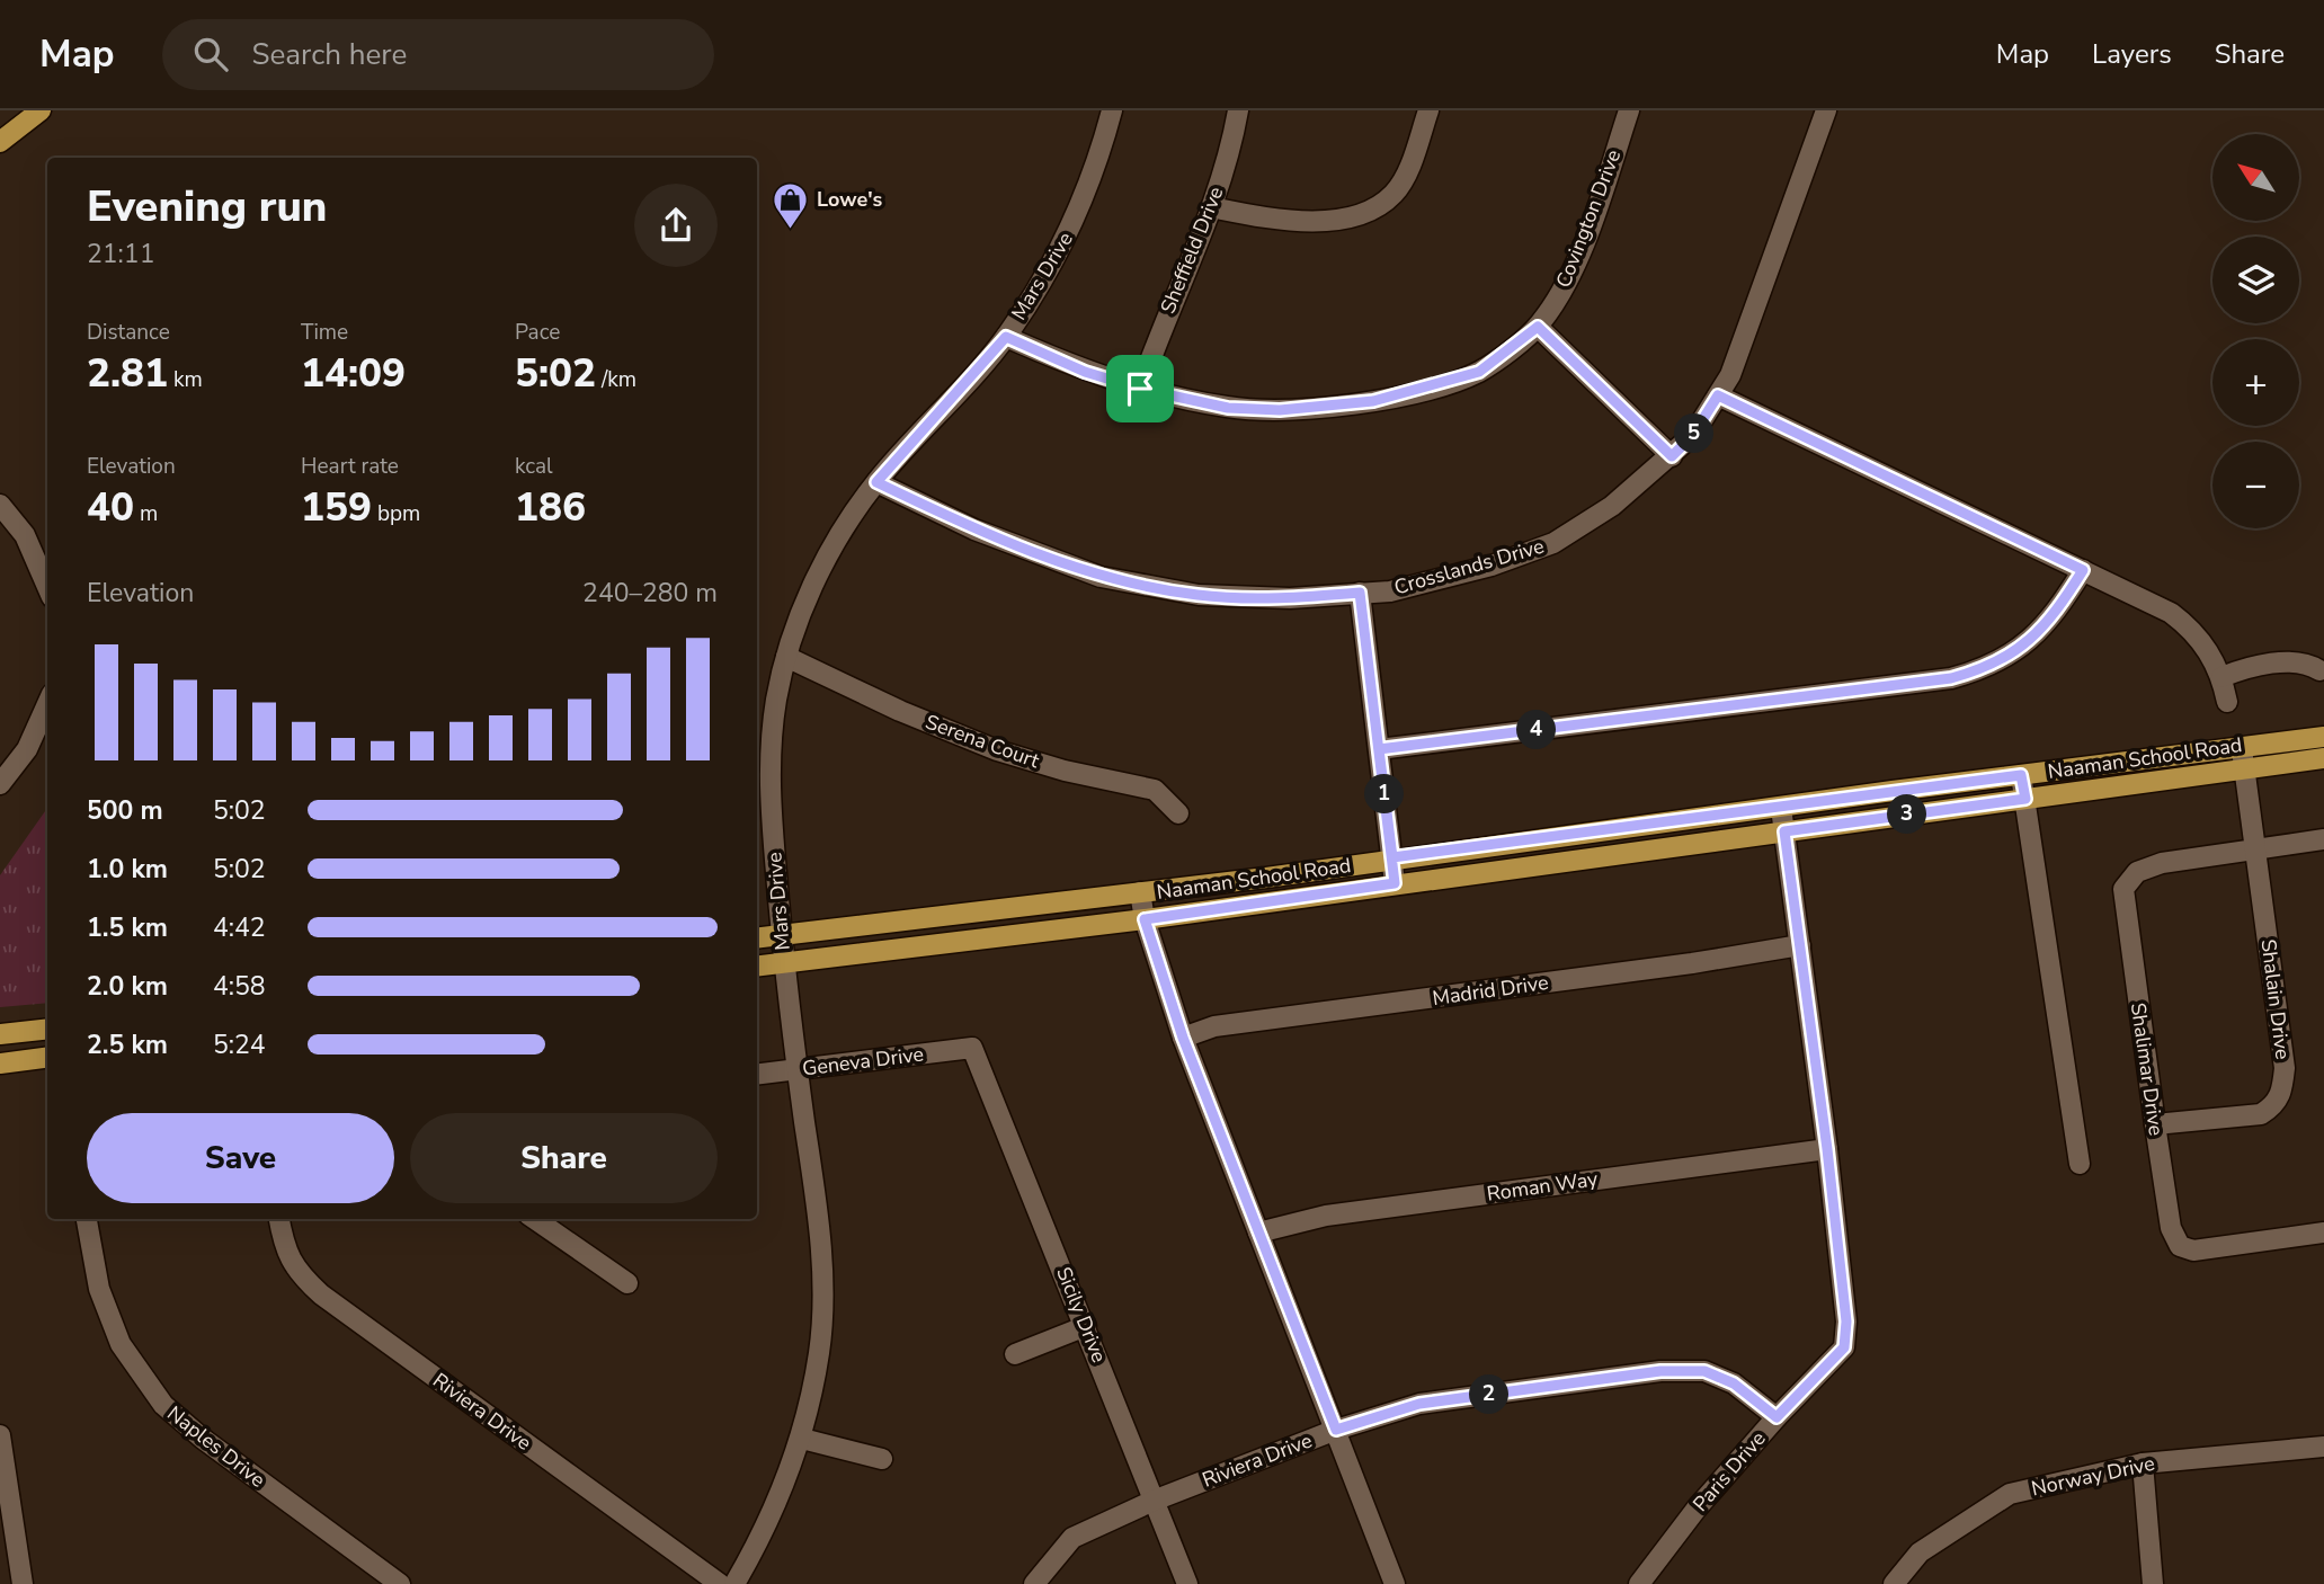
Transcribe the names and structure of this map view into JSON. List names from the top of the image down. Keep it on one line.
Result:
{"streets":{"main road":["Naaman School Road"],"street":["Covington Drive","Sheffield Drive","Mars Drive","Crosslands Drive","Serena Court","Madrid Drive","Shalain Drive","Geneva Drive","Shalimar Drive","Roman Way","Sicily Drive","Riviera Drive","Naples Drive","Paris Drive","Norway Drive"]},"crossings":[["Covington Drive","Sheffield Drive"],["Covington Drive","Mars Drive"],["Mars Drive","Crosslands Drive"],["Mars Drive","Serena Court"],["Mars Drive","Naaman School Road"],["Mars Drive","Geneva Drive"],["Naaman School Road","Shalain Drive"],["Naaman School Road","Paris Drive"],["Madrid Drive","Paris Drive"],["Shalain Drive","Shalimar Drive"],["Geneva Drive","Sicily Drive"],["Roman Way","Paris Drive"],["Sicily Drive","Riviera Drive"],["Riviera Drive","Paris Drive"]],"places":{"shop":["Lowe's"]},"north":"top left","page":{"header":"Map","search":"Search here","nav":["Map","Layers","Share"],"map_buttons":["+","−"],"heading":["Evening run","21:11"],"stats":[["Distance","2.81 km"],["Time","14:09"],["Pace","5:02 /km"],["Elevation","40 m"],["Heart rate","159 bpm"],["kcal","186"]],"pins":["5","4","1","3","2"],"chart":["Elevation","240–280 m"],"list":[{"name":"500 m","note":"5:02"},{"name":"1.0 km","note":"5:02"},{"name":"1.5 km","note":"4:42"},{"name":"2.0 km","note":"4:58"},{"name":"2.5 km","note":"5:24"}],"buttons":["Save","Share"]}}
